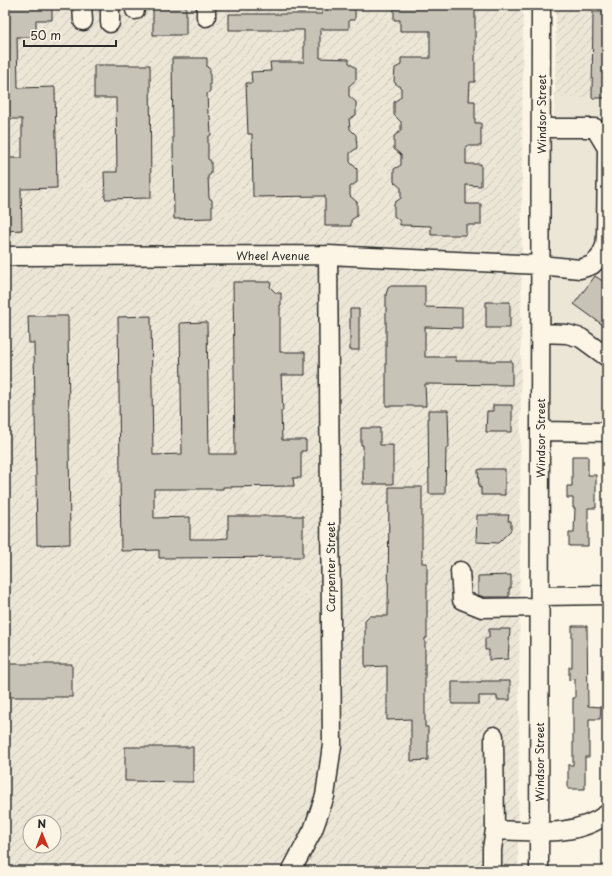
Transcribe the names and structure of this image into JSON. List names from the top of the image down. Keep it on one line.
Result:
{"streets":{"street":["Windsor Street","Wheel Avenue","Carpenter Street"]},"crossings":[["Windsor Street","Wheel Avenue"],["Wheel Avenue","Carpenter Street"]],"scale_bar":"50 m","north":"top"}
